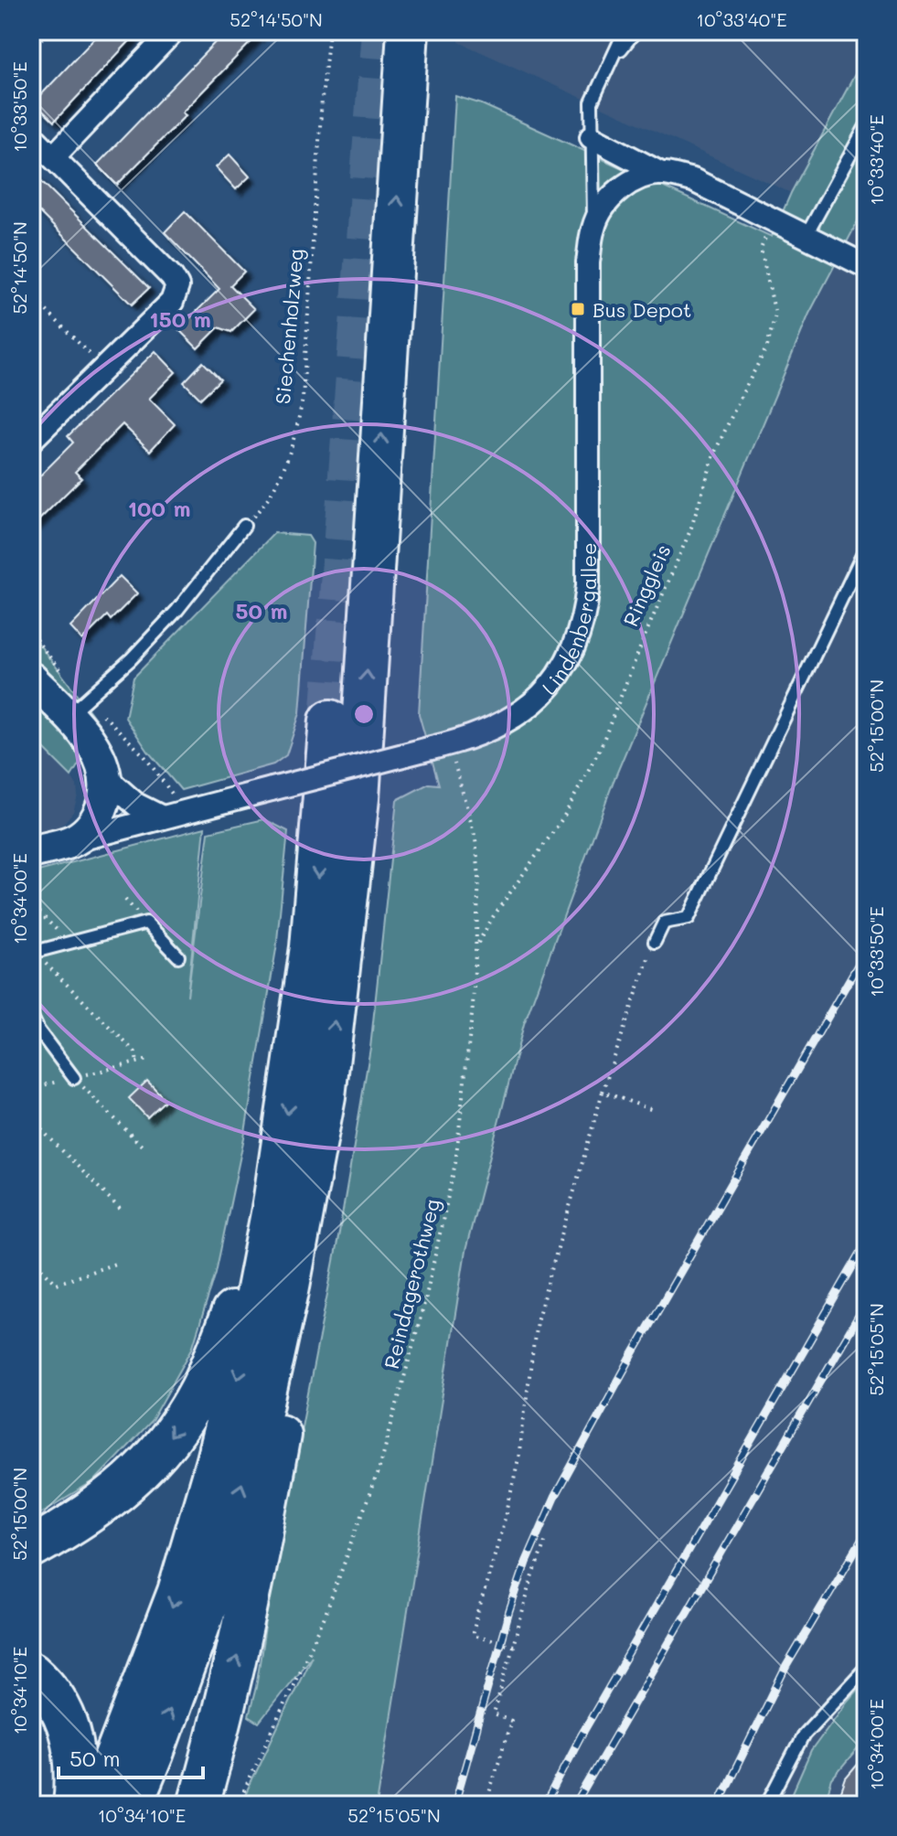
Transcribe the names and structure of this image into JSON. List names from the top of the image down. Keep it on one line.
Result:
{"streets":{"street":["Lindenbergallee"],"path":["Siechenholzweg","Ringgleis","Reindagerothweg"]},"crossings":[["Ringgleis","Reindagerothweg"],["Lindenbergallee","Reindagerothweg"]],"places":{"transit":["Bus Depot"]},"scale_bar":"50 m","coordinates":["52°14'50\"N","10°33'40\"E","10°33'50\"E","52°15'00\"N","10°34'00\"E","52°15'05\"N","10°34'10\"E"],"rings":["150 m","100 m","50 m"]}
